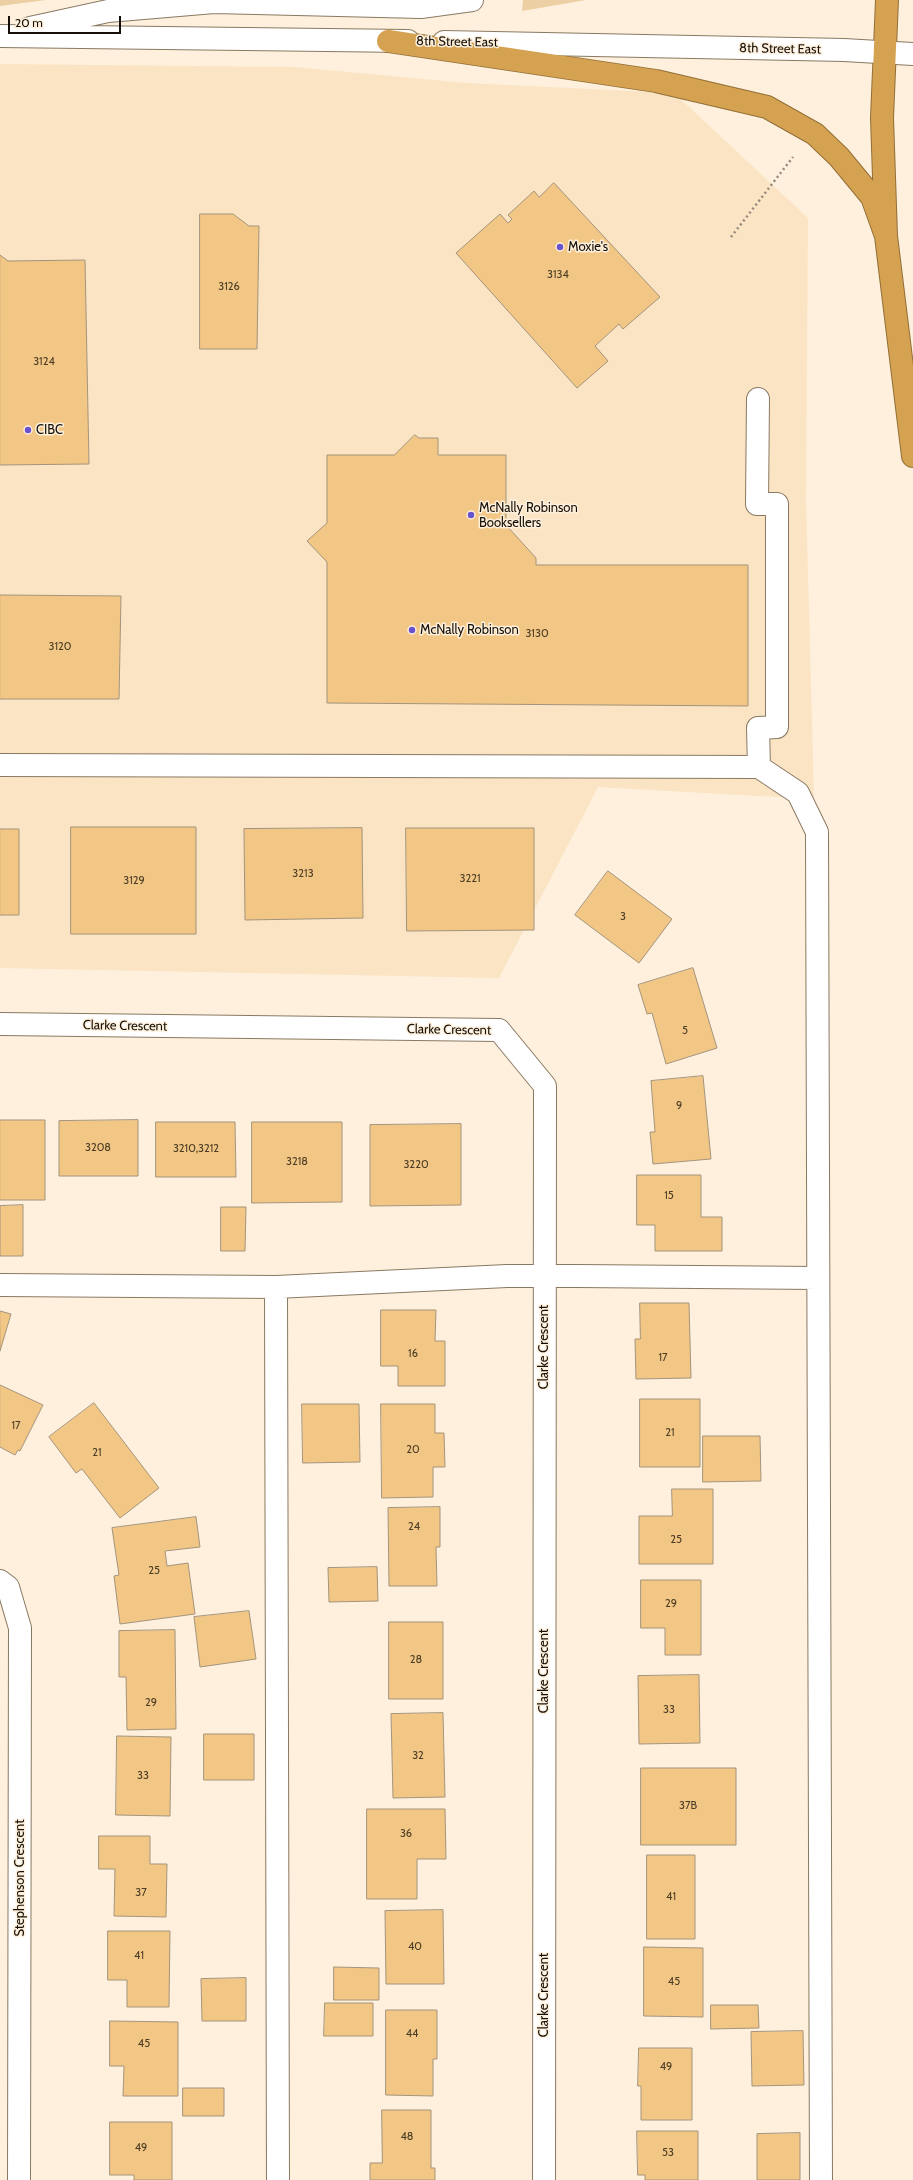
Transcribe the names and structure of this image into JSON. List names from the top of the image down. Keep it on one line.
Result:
{"streets":{"street":["8th Street East","Clarke Crescent","Stephenson Crescent"]},"places":["Moxie's","CIBC","McNally Robinson Booksellers","McNally Robinson"],"house_numbers":["3134","3126","3124","3130","3120","3213","3221","3129","3","5","9","3208","3210,3212","3218","3220","15","16","17","17","21","20","21","24","25","25","29","28","29","33","32","33","37B","36","37","41","40","41","45","44","45","49","48","49","53"],"scale_bar":"20 m"}
